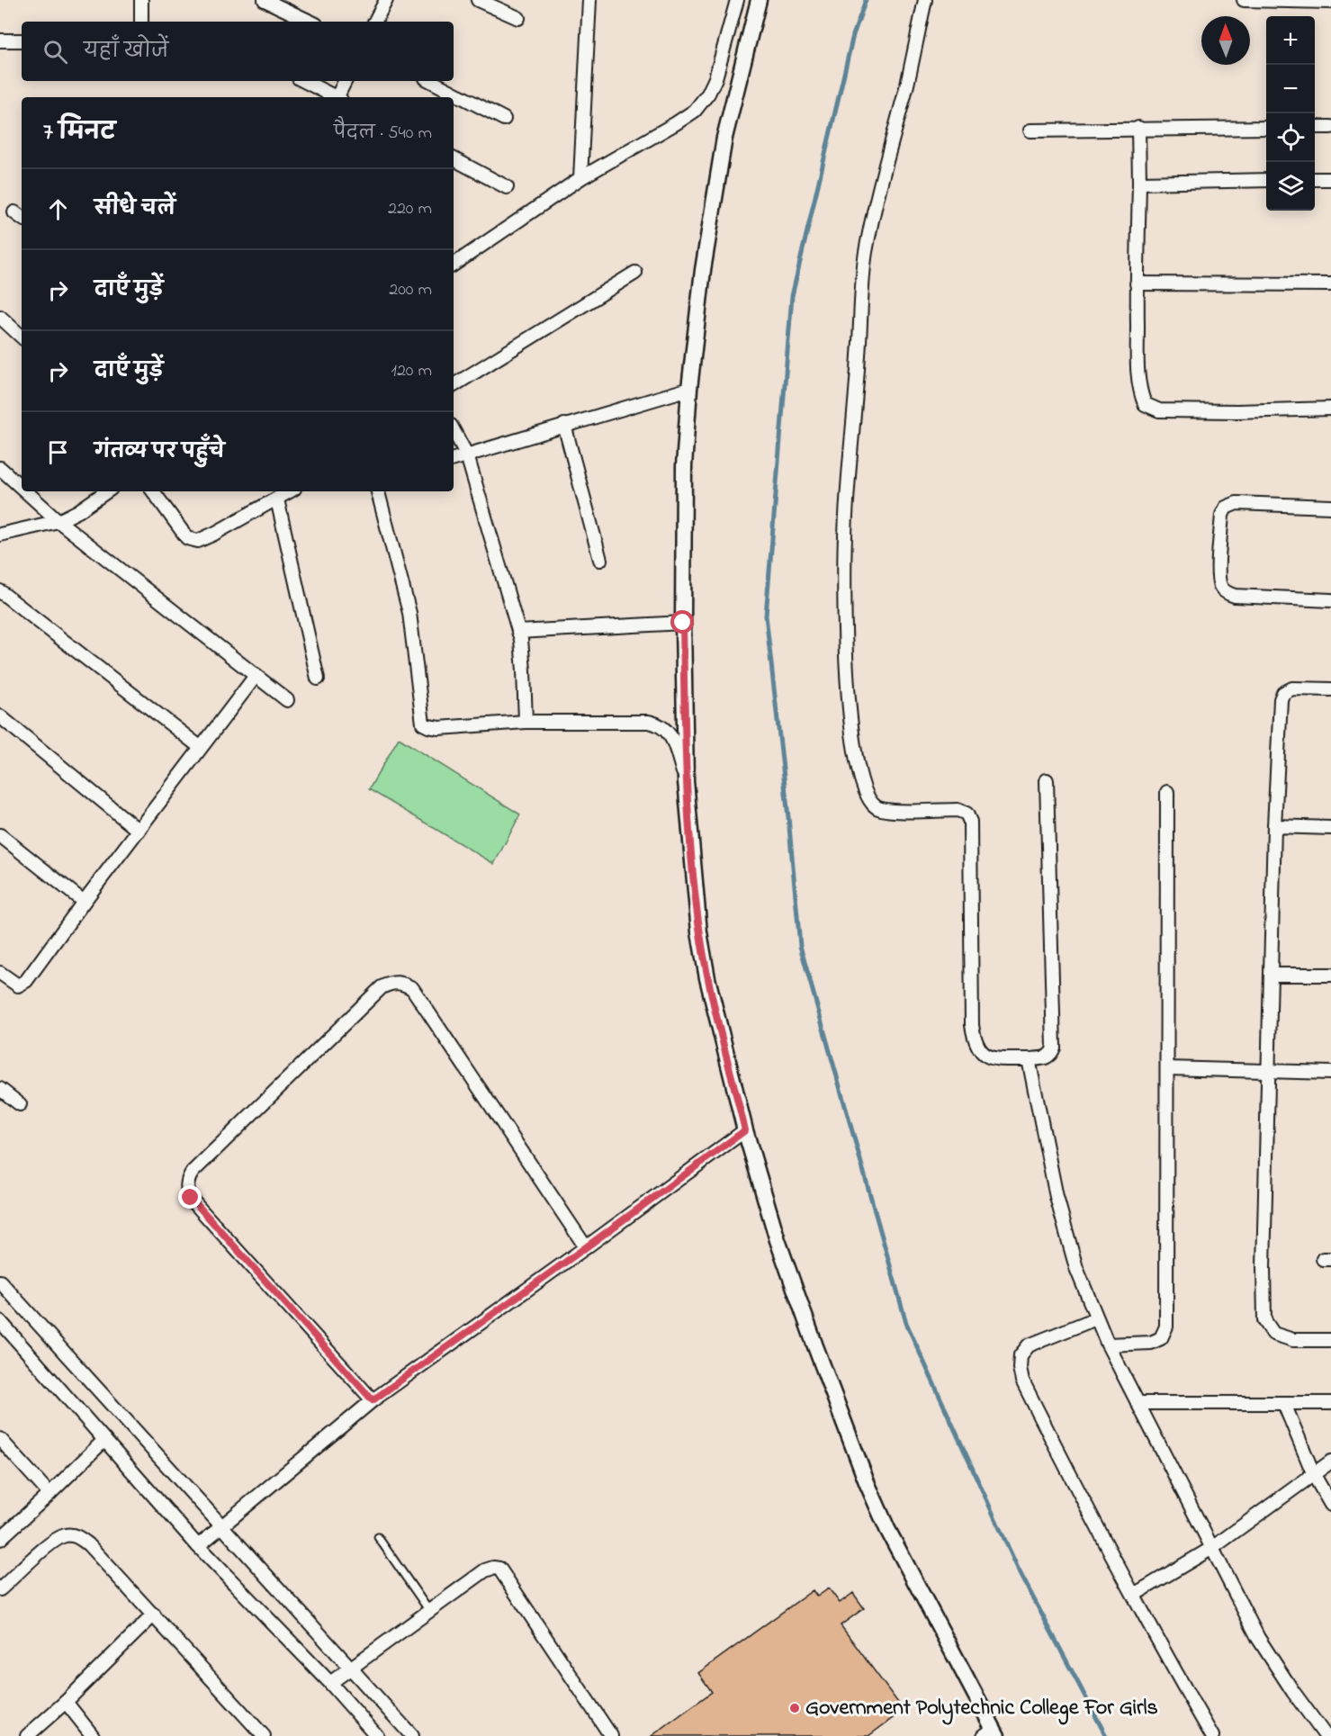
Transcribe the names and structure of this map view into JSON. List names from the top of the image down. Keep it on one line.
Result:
{"places":["Government Polytechnic College For Girls"],"north":"top","page":{"map_buttons":["+","−"],"search":"यहाँ खोजें","heading":["7 मिनट","पैदल · 540 m"],"list":[["सीधे चलें","220 m"],["दाएँ मुड़ें","200 m"],["दाएँ मुड़ें","120 m"],"गंतव्य पर पहुँचे"]}}
